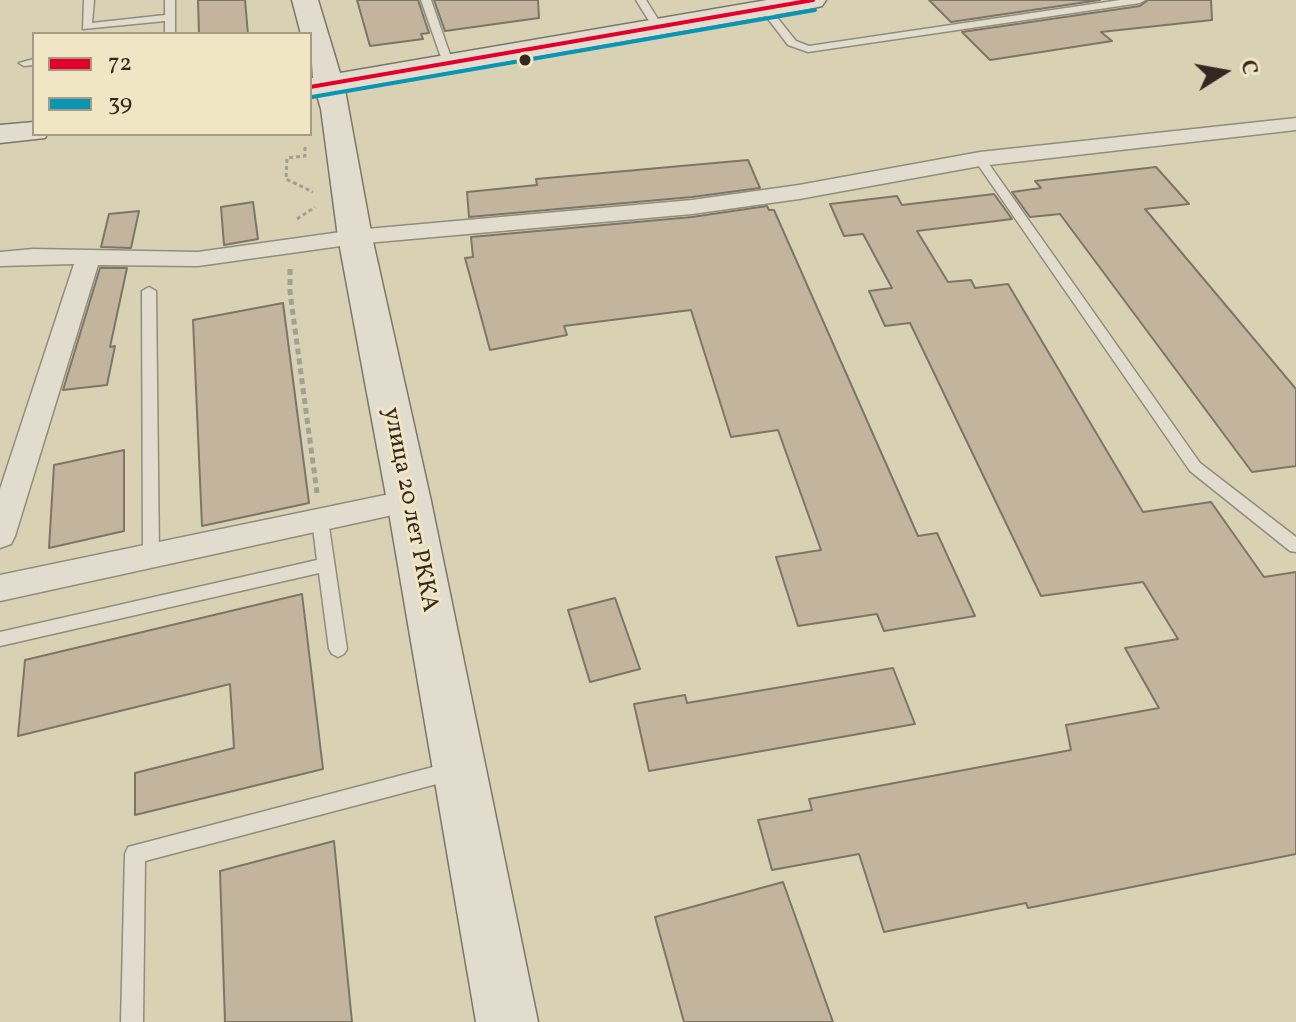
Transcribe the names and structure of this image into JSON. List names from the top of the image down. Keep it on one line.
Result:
{"streets":{"main road":["улица 20 лет РККА"]},"lines":["transit line 72","transit line 39"],"legend":["72","39"],"north":"right"}
